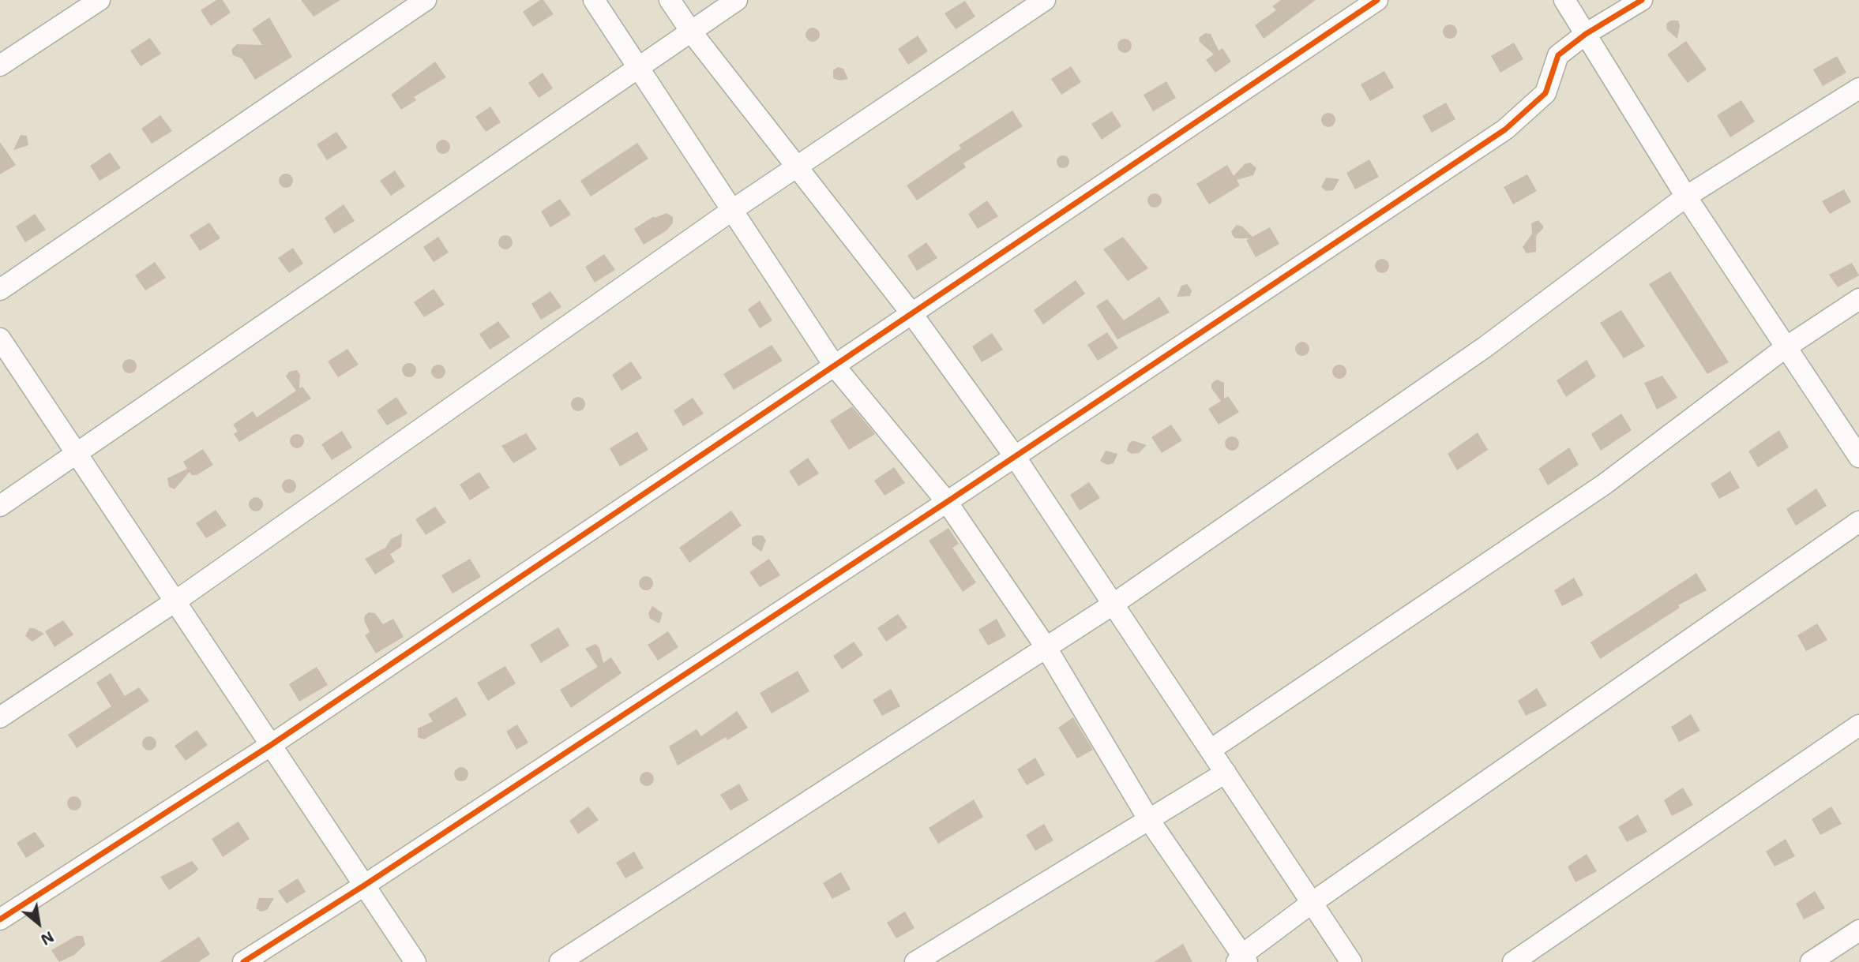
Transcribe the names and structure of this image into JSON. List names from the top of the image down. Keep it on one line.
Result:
{"north":"bottom right"}
